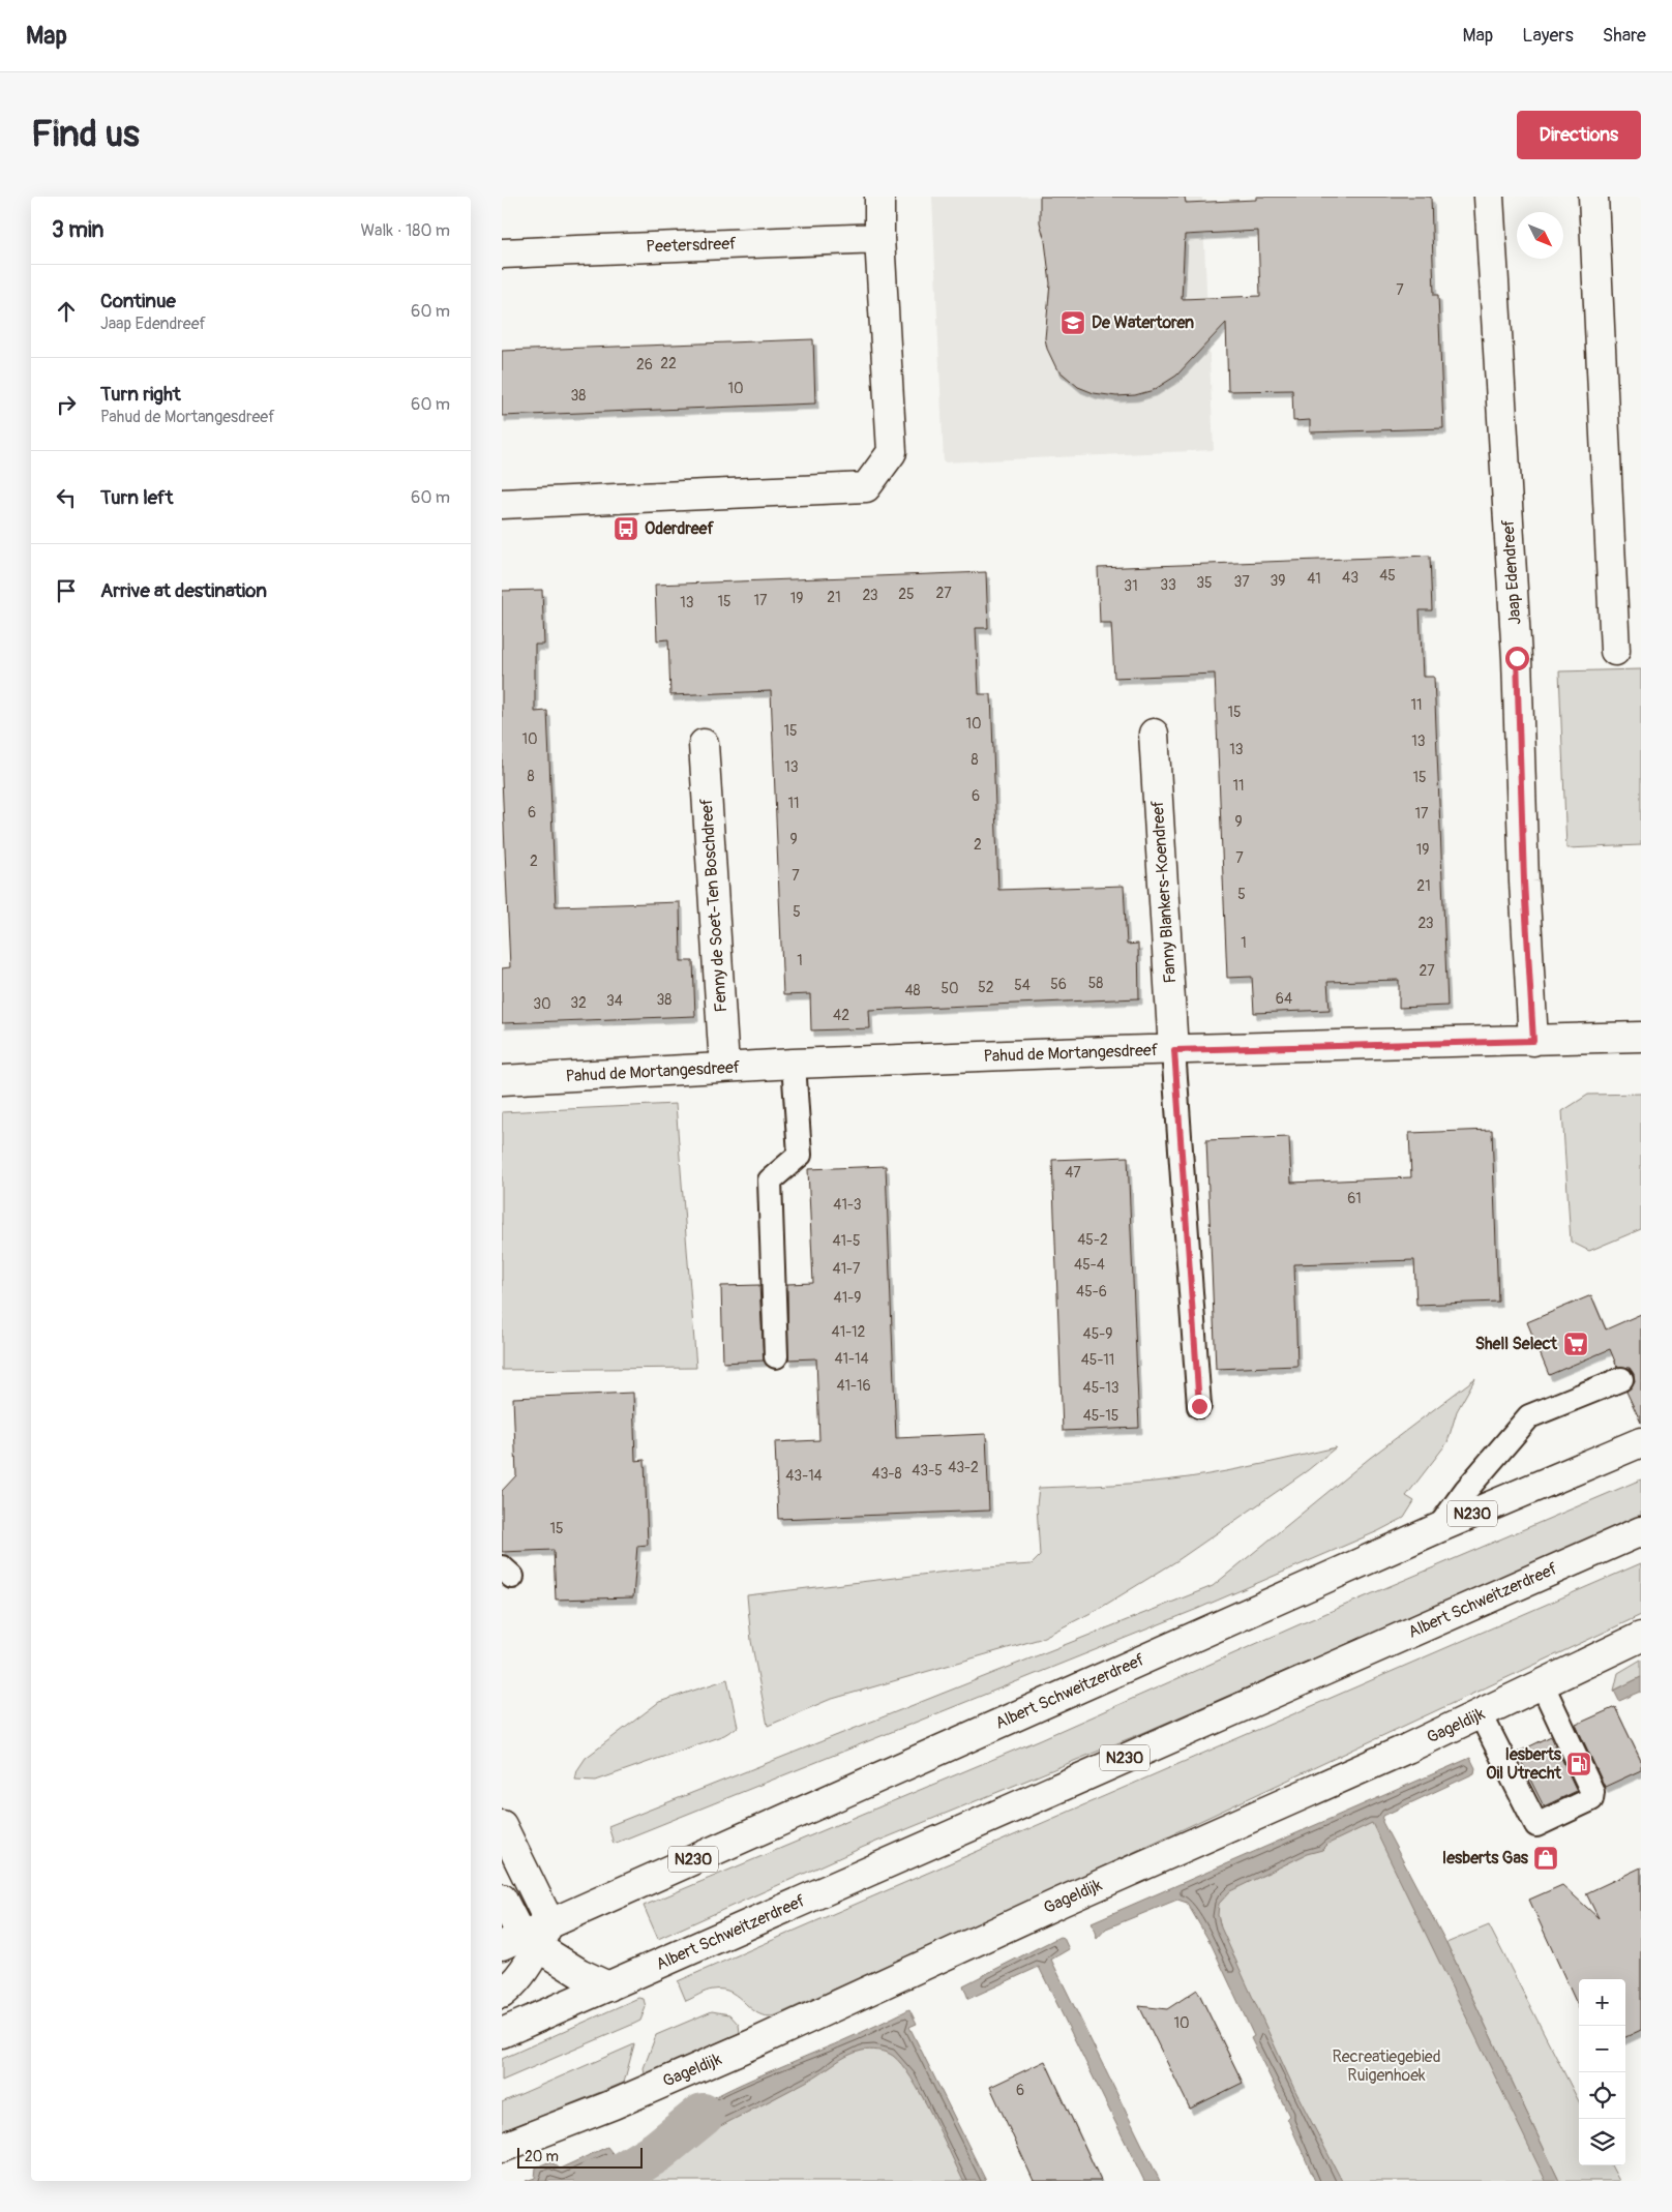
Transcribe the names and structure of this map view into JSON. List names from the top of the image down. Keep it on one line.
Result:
{"streets":{"main road":["Peetersdreef","Jaap Edendreef","Fanny Blankers-Koendreef","Fenny de Soet-Ten Boschdreef","Pahud de Mortangesdreef","N230","Albert Schweitzerdreef","Gageldijk"]},"crossings":[["Jaap Edendreef","Pahud de Mortangesdreef"],["Fanny Blankers-Koendreef","Pahud de Mortangesdreef"],["Fenny de Soet-Ten Boschdreef","Pahud de Mortangesdreef"]],"parks":["Recreatiegebied Ruigenhoek"],"places":{"school or university":["De Watertoren"],"bus stop":["Oderdreef"],"supermarket":["Shell Select"],"fuel station":["Iesberts Oil Utrecht"],"shop":["Iesberts Gas"]},"house_numbers":["7","22","26","10","38","45","43","41","39","37","35","33","31","27","25","23","21","19","17","15","13","11","15","10","15","10","13","13","8","13","8","15","11","6","11","6","17","9","9","2","19","7","2","7","21","5","5","23","1","1","27","58","56","54","52","50","48","64","38","34","32","30","42","47","61","41-3","45-2","41-5","45-4","41-7","45-6","41-9","41-12","45-9","41-14","45-11","41-16","45-13","45-15","43-2","43-5","43-8","43-14","15","10","6"],"scale_bar":"20 m","north":"bottom right","page":{"header":"Map","nav":["Map","Layers","Share"],"buttons":"Directions","title":"Find us","heading":["3 min","Walk · 180 m"],"list":[["Continue","Jaap Edendreef","60 m"],["Turn right","Pahud de Mortangesdreef","60 m"],["Turn left","60 m"],"Arrive at destination"],"map_buttons":["+","−"],"scale":"20 m"}}
